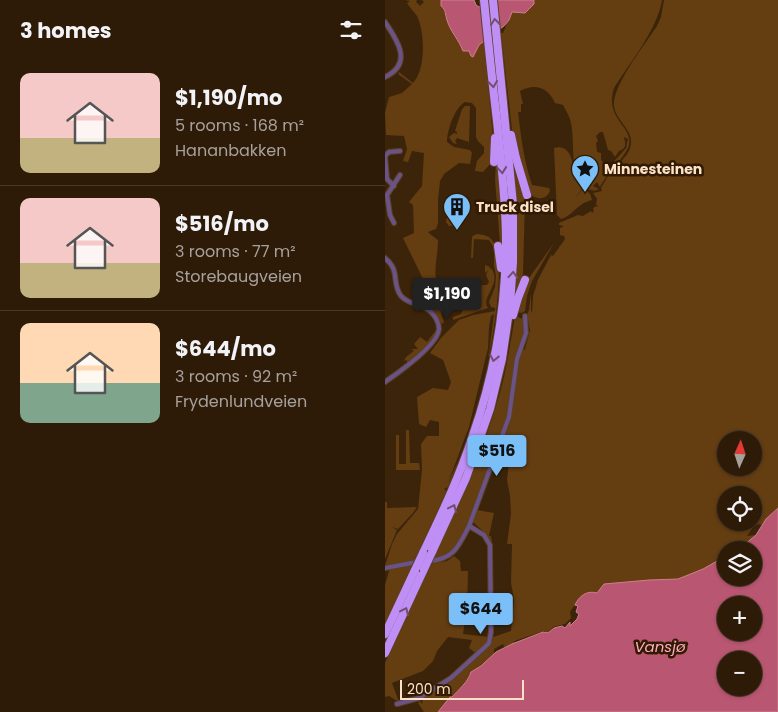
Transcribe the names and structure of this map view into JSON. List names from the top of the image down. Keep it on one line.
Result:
{"water":["Vansjø"],"places":{"place":["Minnesteinen"],"building":["Truck disel"]},"scale_bar":"200 m","north":"top","page":{"heading":"3 homes","list":[{"name":"$1,190/mo","note":"5 rooms · 168 m² · Hananbakken"},{"name":"$516/mo","note":"3 rooms · 77 m² · Storebaugveien"},{"name":"$644/mo","note":"3 rooms · 92 m² · Frydenlundveien"}],"price":["$1,190","$516","$644"],"map_buttons":["+","−"],"scale":"200 m"}}
